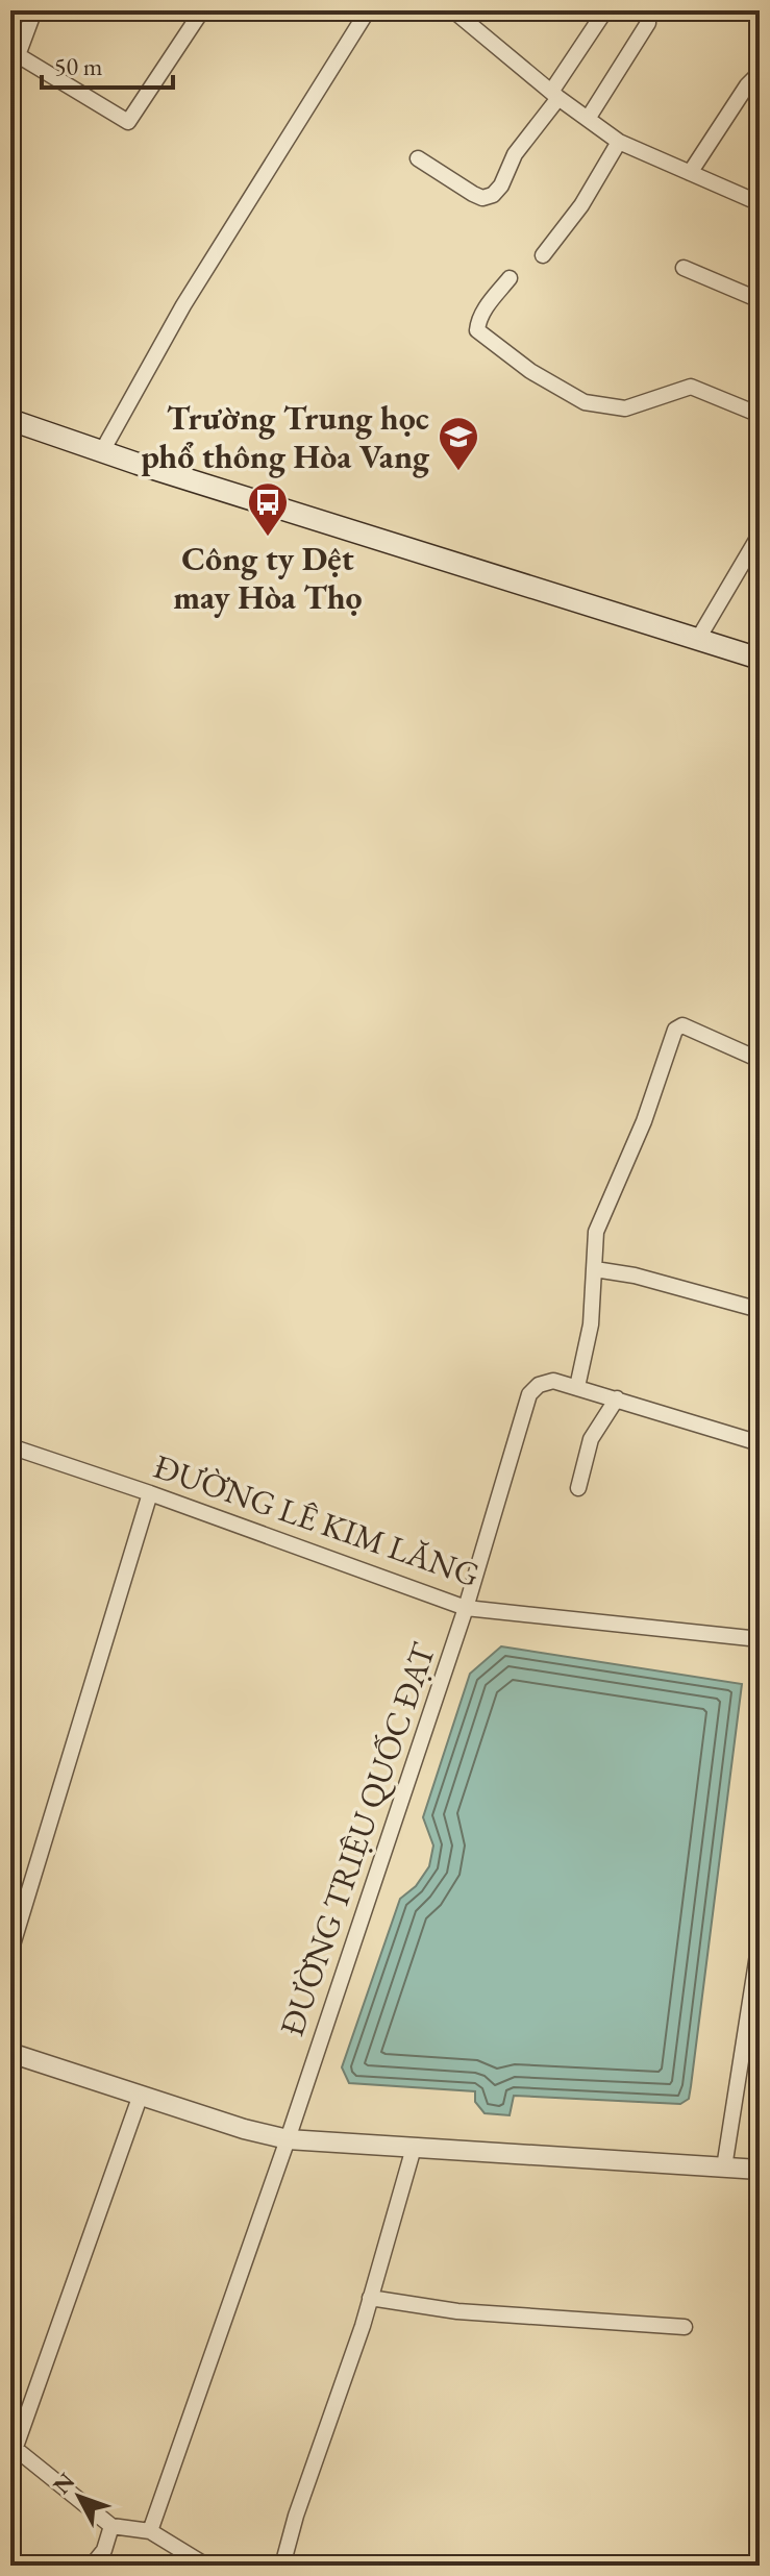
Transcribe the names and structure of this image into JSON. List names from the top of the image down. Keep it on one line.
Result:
{"streets":{"street":["ĐƯỜNG LÊ KIM LĂNG","ĐƯỜNG TRIỆU QUỐC ĐẠT"]},"crossings":[["ĐƯỜNG LÊ KIM LĂNG","ĐƯỜNG TRIỆU QUỐC ĐẠT"]],"places":{"school or university":["Trường Trung học phổ thông Hòa Vang"],"bus stop":["Công ty Dệt may Hòa Thọ"]},"scale_bar":"50 m","north":"top left"}
